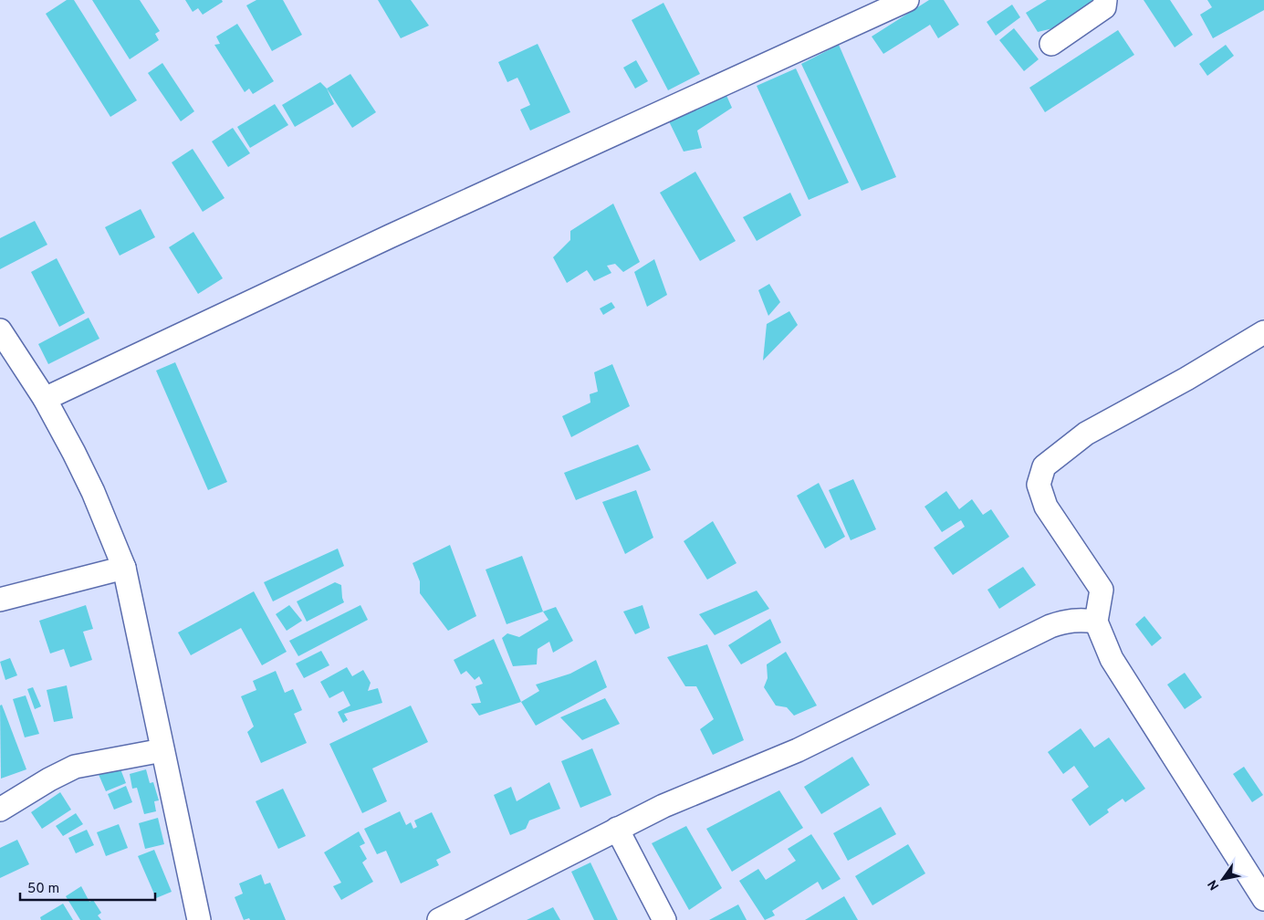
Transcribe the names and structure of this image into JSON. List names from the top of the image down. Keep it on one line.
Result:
{"scale_bar":"50 m","north":"bottom left"}
